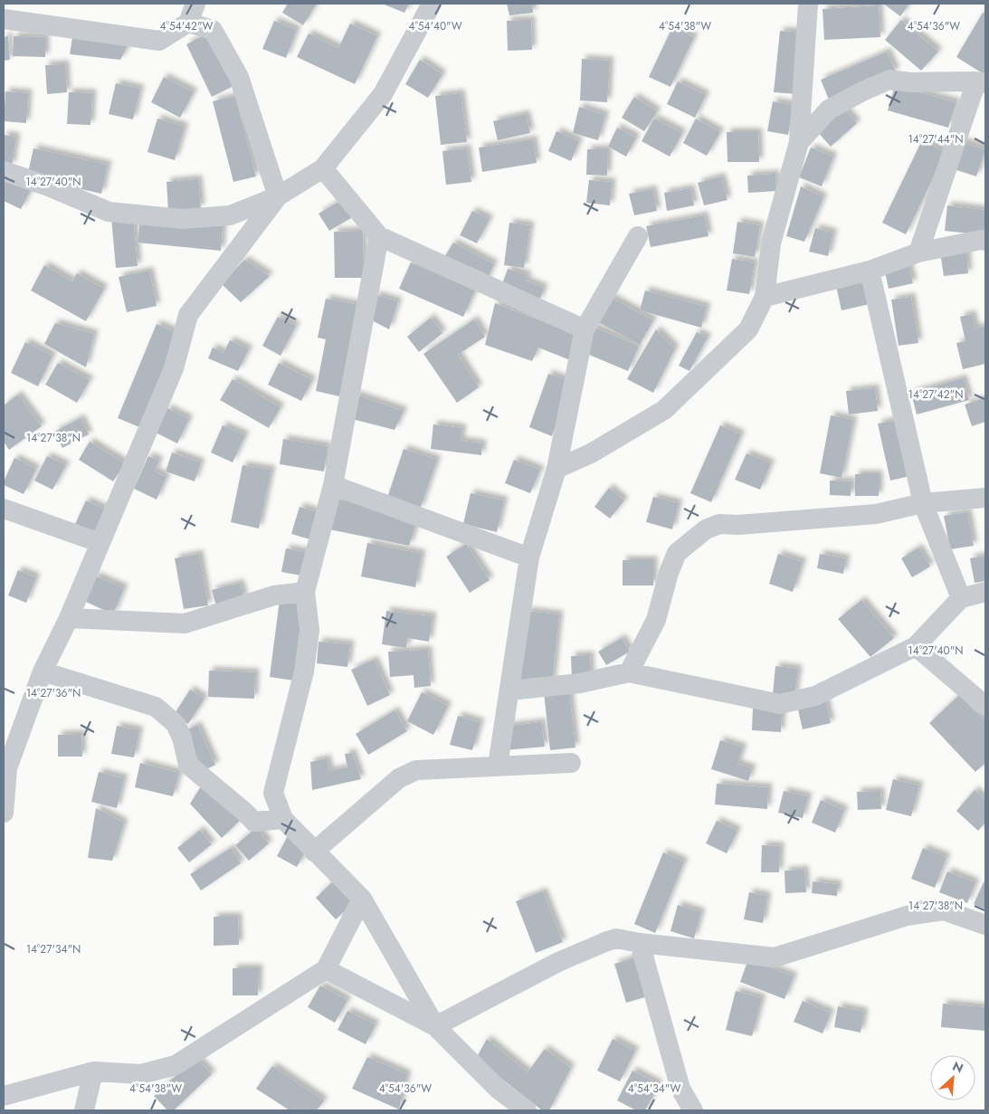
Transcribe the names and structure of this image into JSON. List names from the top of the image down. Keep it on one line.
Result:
{"north":"top right","coordinates":["4°54'42\"W","4°54'40\"W","4°54'38\"W","4°54'36\"W","14°27'44\"N","14°27'40\"N","14°27'42\"N","14°27'38\"N","14°27'36\"N","14°27'34\"N","4°54'34\"W"]}
